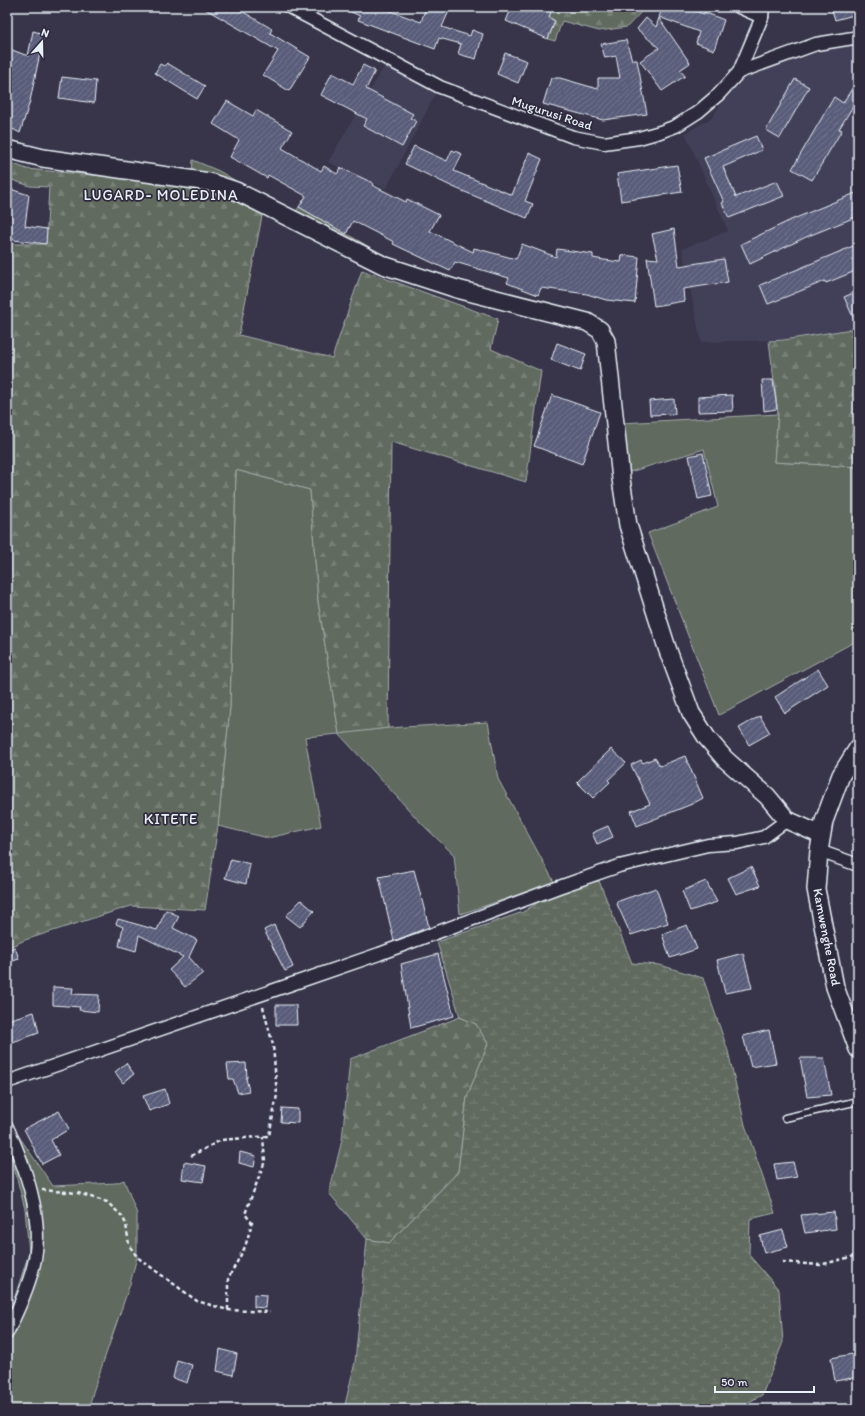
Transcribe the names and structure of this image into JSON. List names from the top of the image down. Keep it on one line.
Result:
{"streets":{"street":["Mugurusi Road","Kamwenghe Road"]},"districts":["LUGARD- MOLEDINA","KITETE"],"scale_bar":"50 m","north":"top"}
